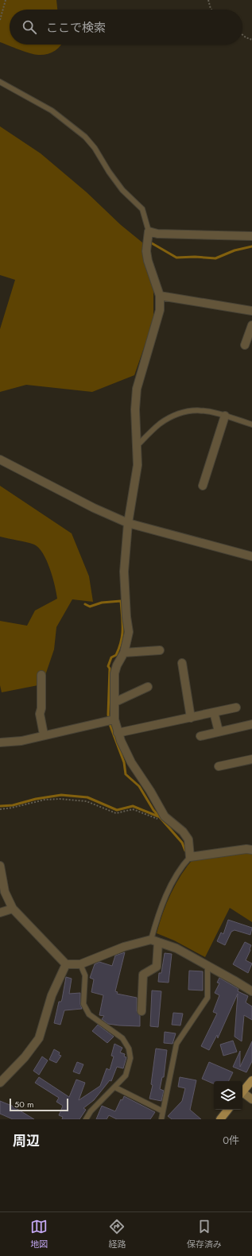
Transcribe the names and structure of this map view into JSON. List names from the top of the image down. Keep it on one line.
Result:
{"scale_bar":"50 m","page":{"search":"ここで検索","scale":"50 m","heading":["周辺","0件"],"nav":["地図","経路","保存済み"]}}
